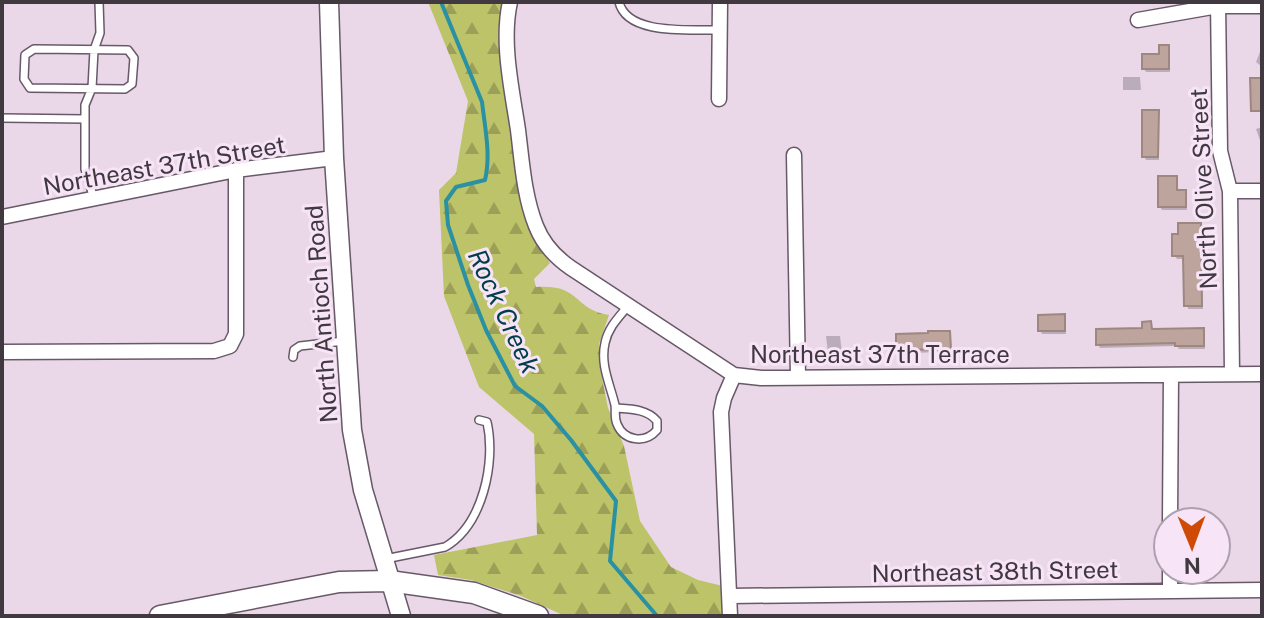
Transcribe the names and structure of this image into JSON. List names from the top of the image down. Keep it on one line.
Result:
{"streets":{"street":["Northeast 37th Street","North Olive Street","North Antioch Road","Northeast 37th Terrace","Northeast 38th Street"]},"crossings":[["Northeast 37th Street","North Antioch Road"],["North Olive Street","Northeast 37th Terrace"]],"water":["Rock Creek"],"north":"bottom"}
